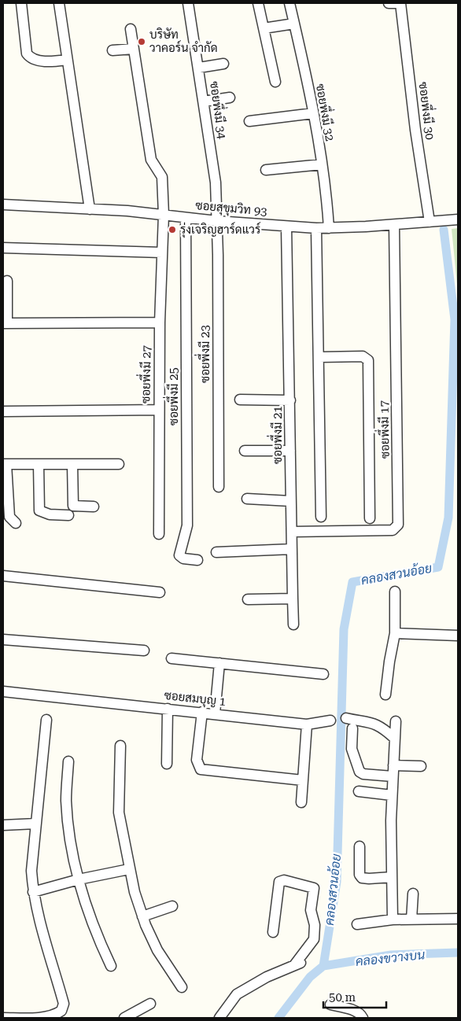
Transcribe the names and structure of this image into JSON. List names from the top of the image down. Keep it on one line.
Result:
{"streets":{"street":["ซอยพึ่งมี 34","ซอยพึ่งมี 30","ซอยพึ่งมี 32","ซอยสุขุมวิท 93","ซอยพึ่งมี 23","ซอยพึ่งมี 27","ซอยพึ่งมี 25","ซอยพึ่งมี 17","ซอยพึ่งมี 21","ซอยสมบุญ 1"]},"crossings":[["ซอยพึ่งมี 34","ซอยสุขุมวิท 93"],["ซอยพึ่งมี 34","ซอยพึ่งมี 23"],["ซอยพึ่งมี 30","ซอยสุขุมวิท 93"],["ซอยพึ่งมี 32","ซอยสุขุมวิท 93"],["ซอยสุขุมวิท 93","ซอยพึ่งมี 23"],["ซอยสุขุมวิท 93","ซอยพึ่งมี 27"],["ซอยสุขุมวิท 93","ซอยพึ่งมี 25"],["ซอยสุขุมวิท 93","ซอยพึ่งมี 17"],["ซอยสุขุมวิท 93","ซอยพึ่งมี 21"],["ซอยพึ่งมี 17","ซอยพึ่งมี 21"]],"water":["คลองสวนอ้อย","คลองขวางบน"],"places":["บริษัท วาคอร์น จำกัด","รุ่งเจริญฮาร์ดแวร์"],"scale_bar":"50 m"}
